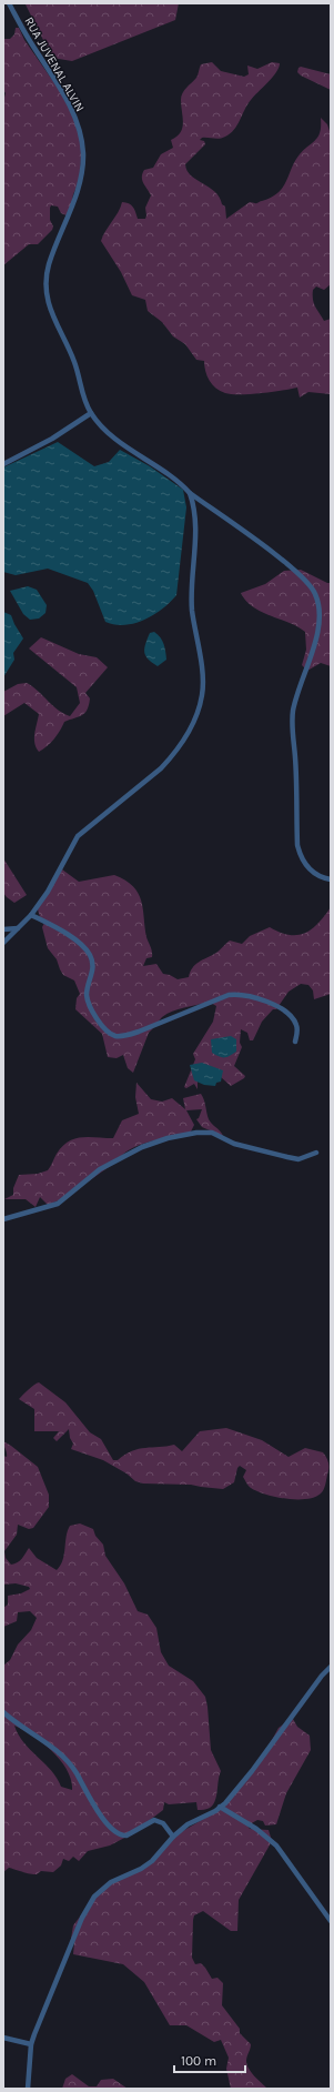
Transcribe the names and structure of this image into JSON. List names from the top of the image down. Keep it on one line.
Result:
{"streets":{"street":["RUA JUVENAL ALVIN"]},"scale_bar":"100 m"}
